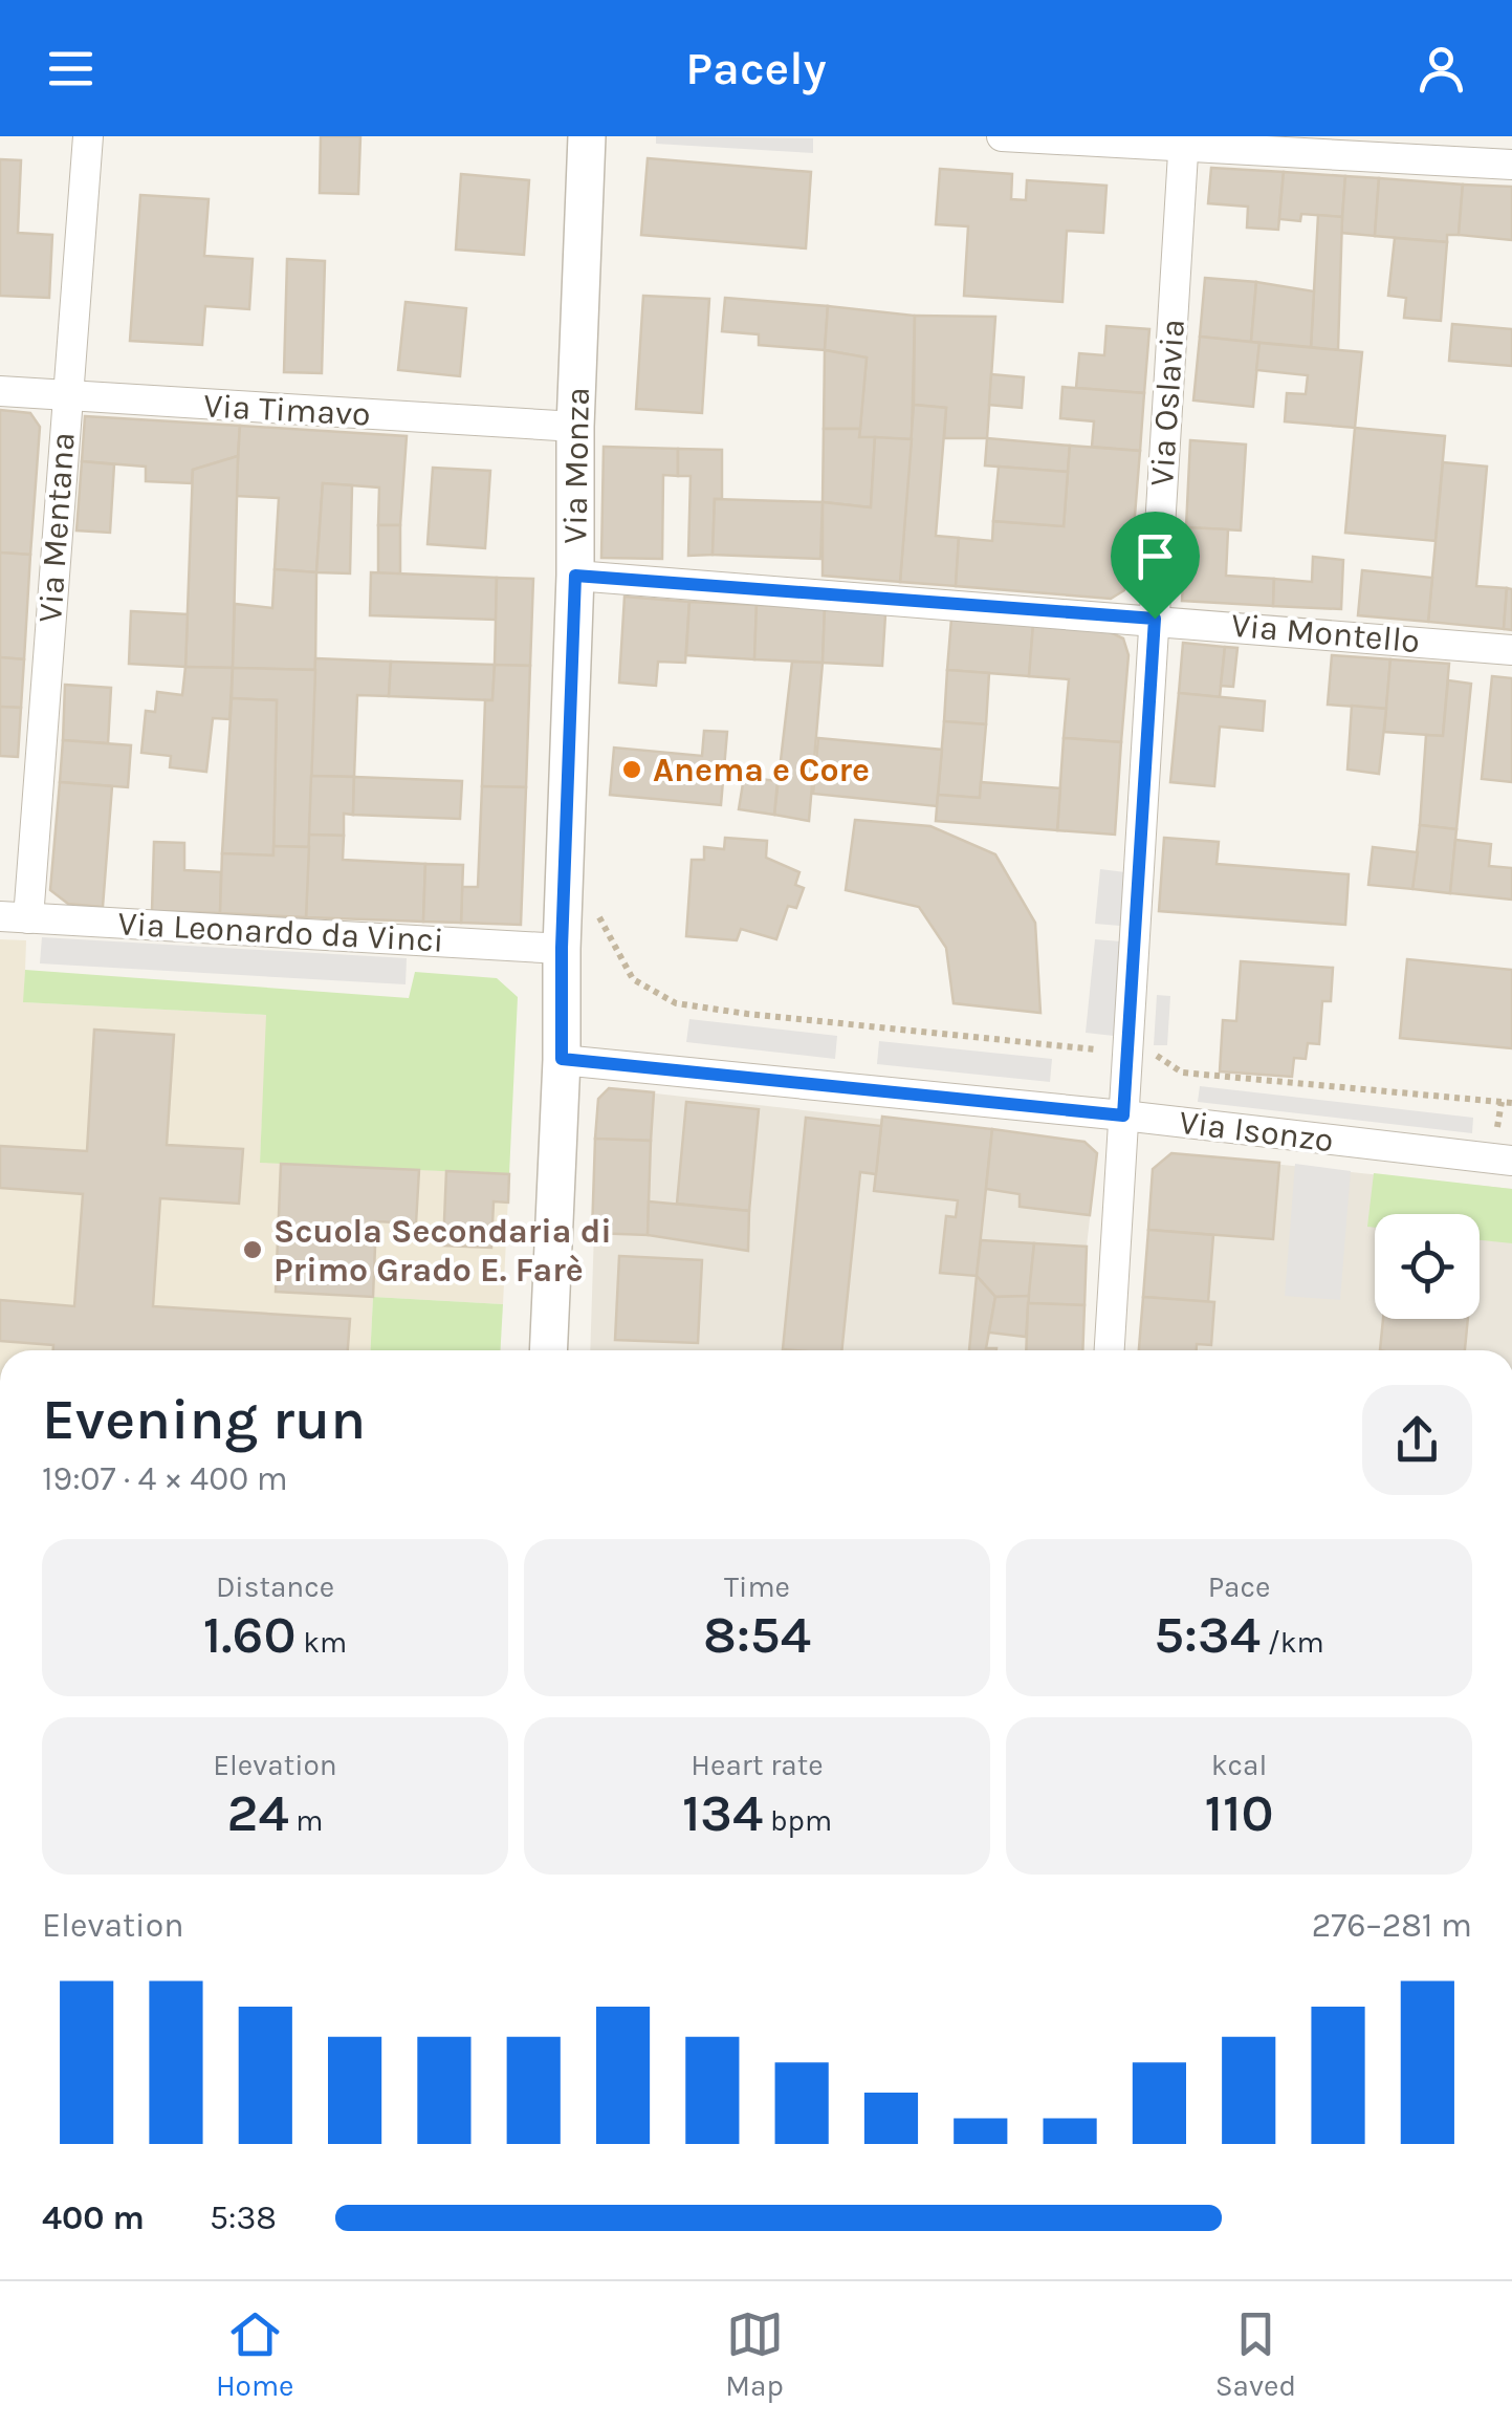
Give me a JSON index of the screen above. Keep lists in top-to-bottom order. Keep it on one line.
{"streets":{"street":["Via Oslavia","Via Timavo","Via Monza","Via Mentana","Via Montello","Via Leonardo da Vinci","Via Isonzo"]},"crossings":[["Via Oslavia","Via Montello"],["Via Oslavia","Via Isonzo"],["Via Timavo","Via Monza"],["Via Timavo","Via Mentana"],["Via Monza","Via Montello"],["Via Monza","Via Leonardo da Vinci"],["Via Monza","Via Isonzo"],["Via Mentana","Via Leonardo da Vinci"]],"places":["Anema e Core","Scuola Secondaria di Primo Grado E. Farè"],"page":{"header":"Pacely","heading":["Evening run","19:07 · 4 × 400 m"],"stats":[["Distance","1.60 km"],["Time","8:54"],["Pace","5:34 /km"],["Elevation","24 m"],["Heart rate","134 bpm"],["kcal","110"]],"chart":["Elevation","276–281 m"],"list":[{"name":"400 m","note":"5:38"}],"tabs":["Home","Map","Saved"]}}
